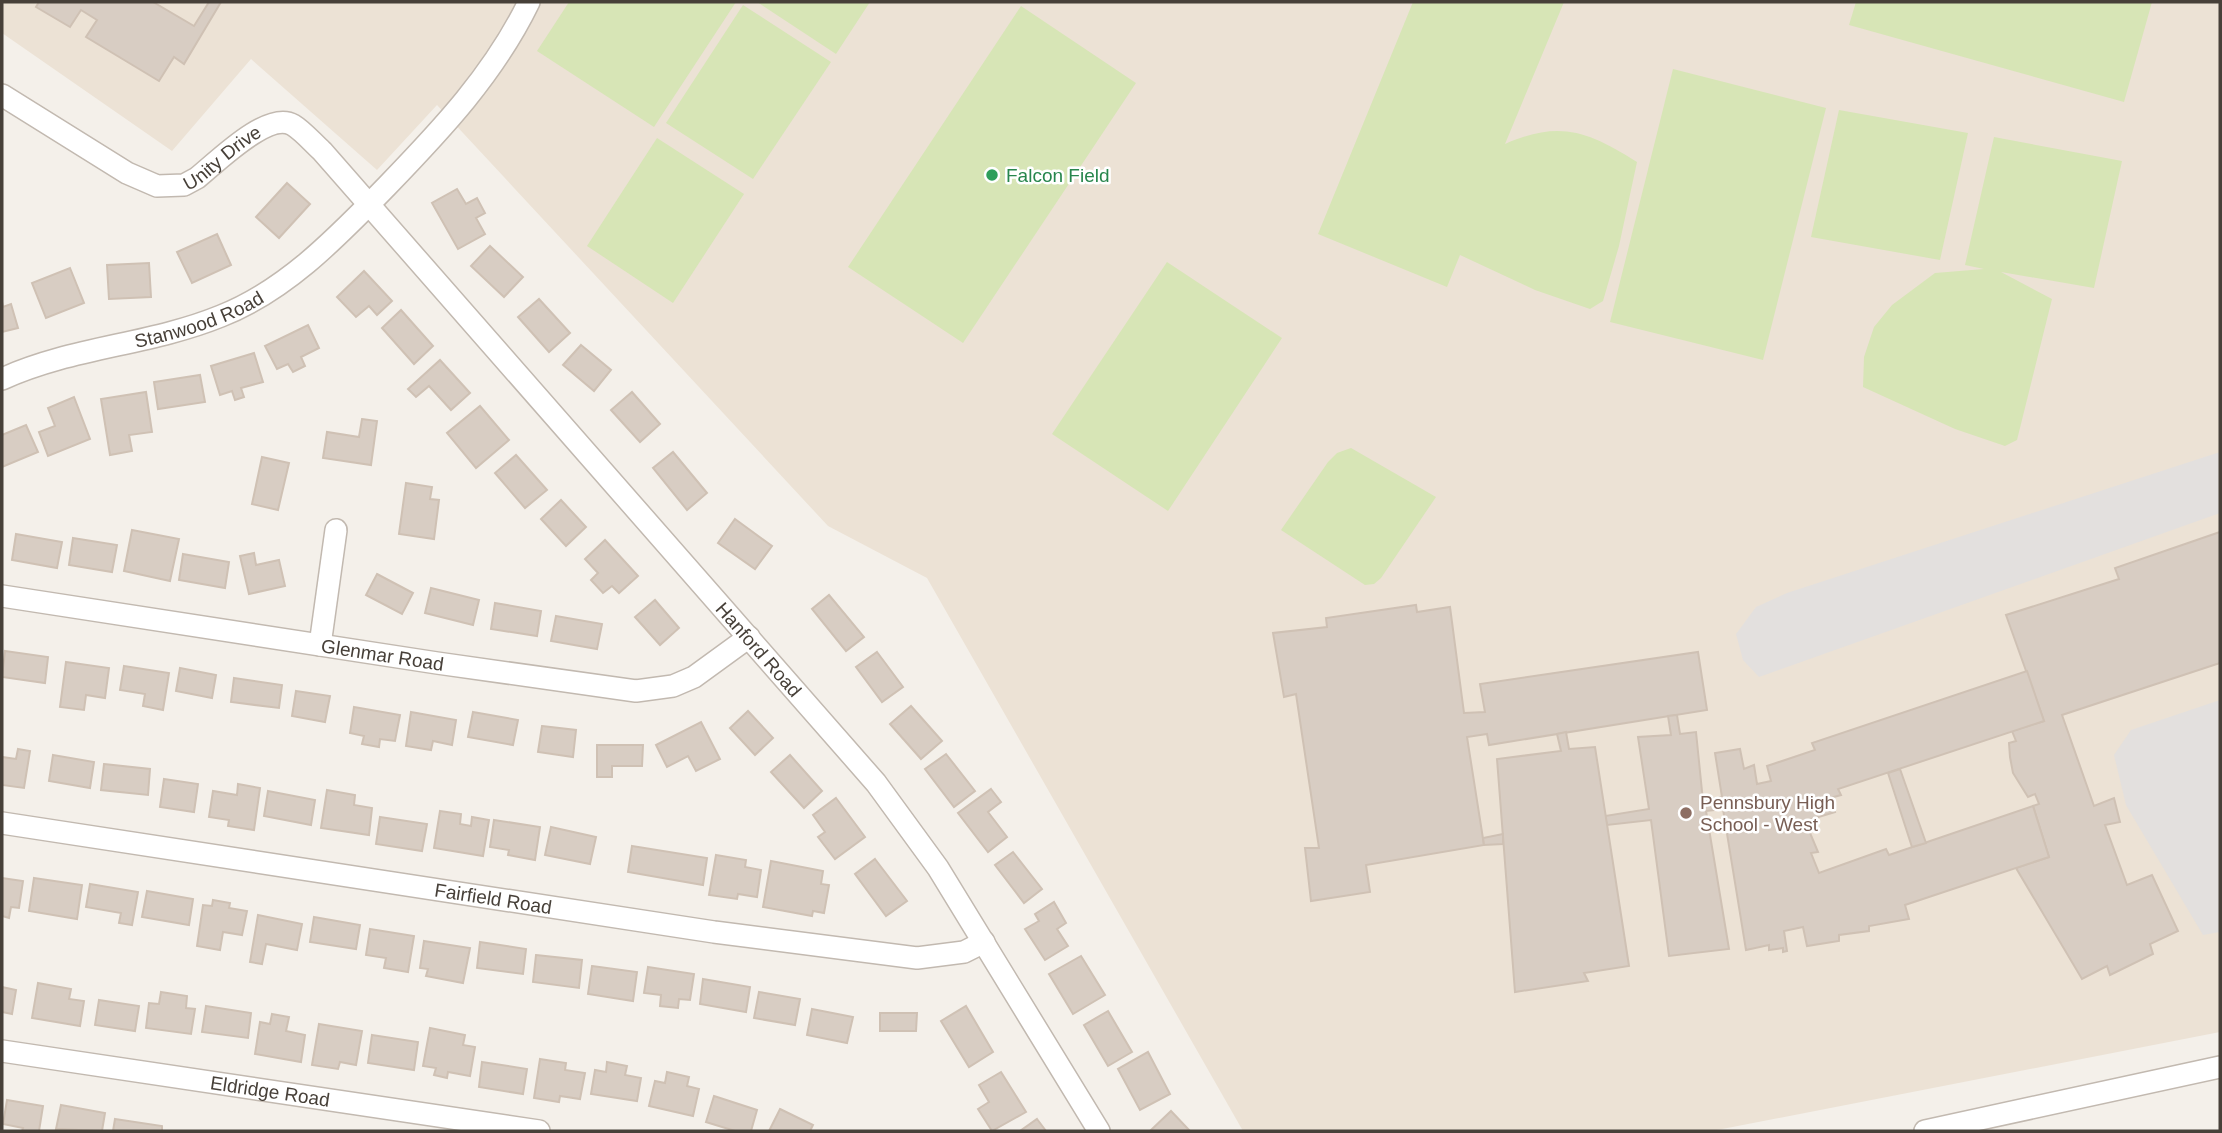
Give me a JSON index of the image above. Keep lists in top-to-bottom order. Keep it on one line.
{"streets":{"street":["Unity Drive","Stanwood Road","Hanford Road","Glenmar Road","Fairfield Road","Eldridge Road"]},"crossings":[["Unity Drive","Stanwood Road"],["Unity Drive","Hanford Road"],["Stanwood Road","Hanford Road"],["Hanford Road","Glenmar Road"],["Hanford Road","Fairfield Road"]],"places":["Falcon Field","Pennsbury High School - West"]}
